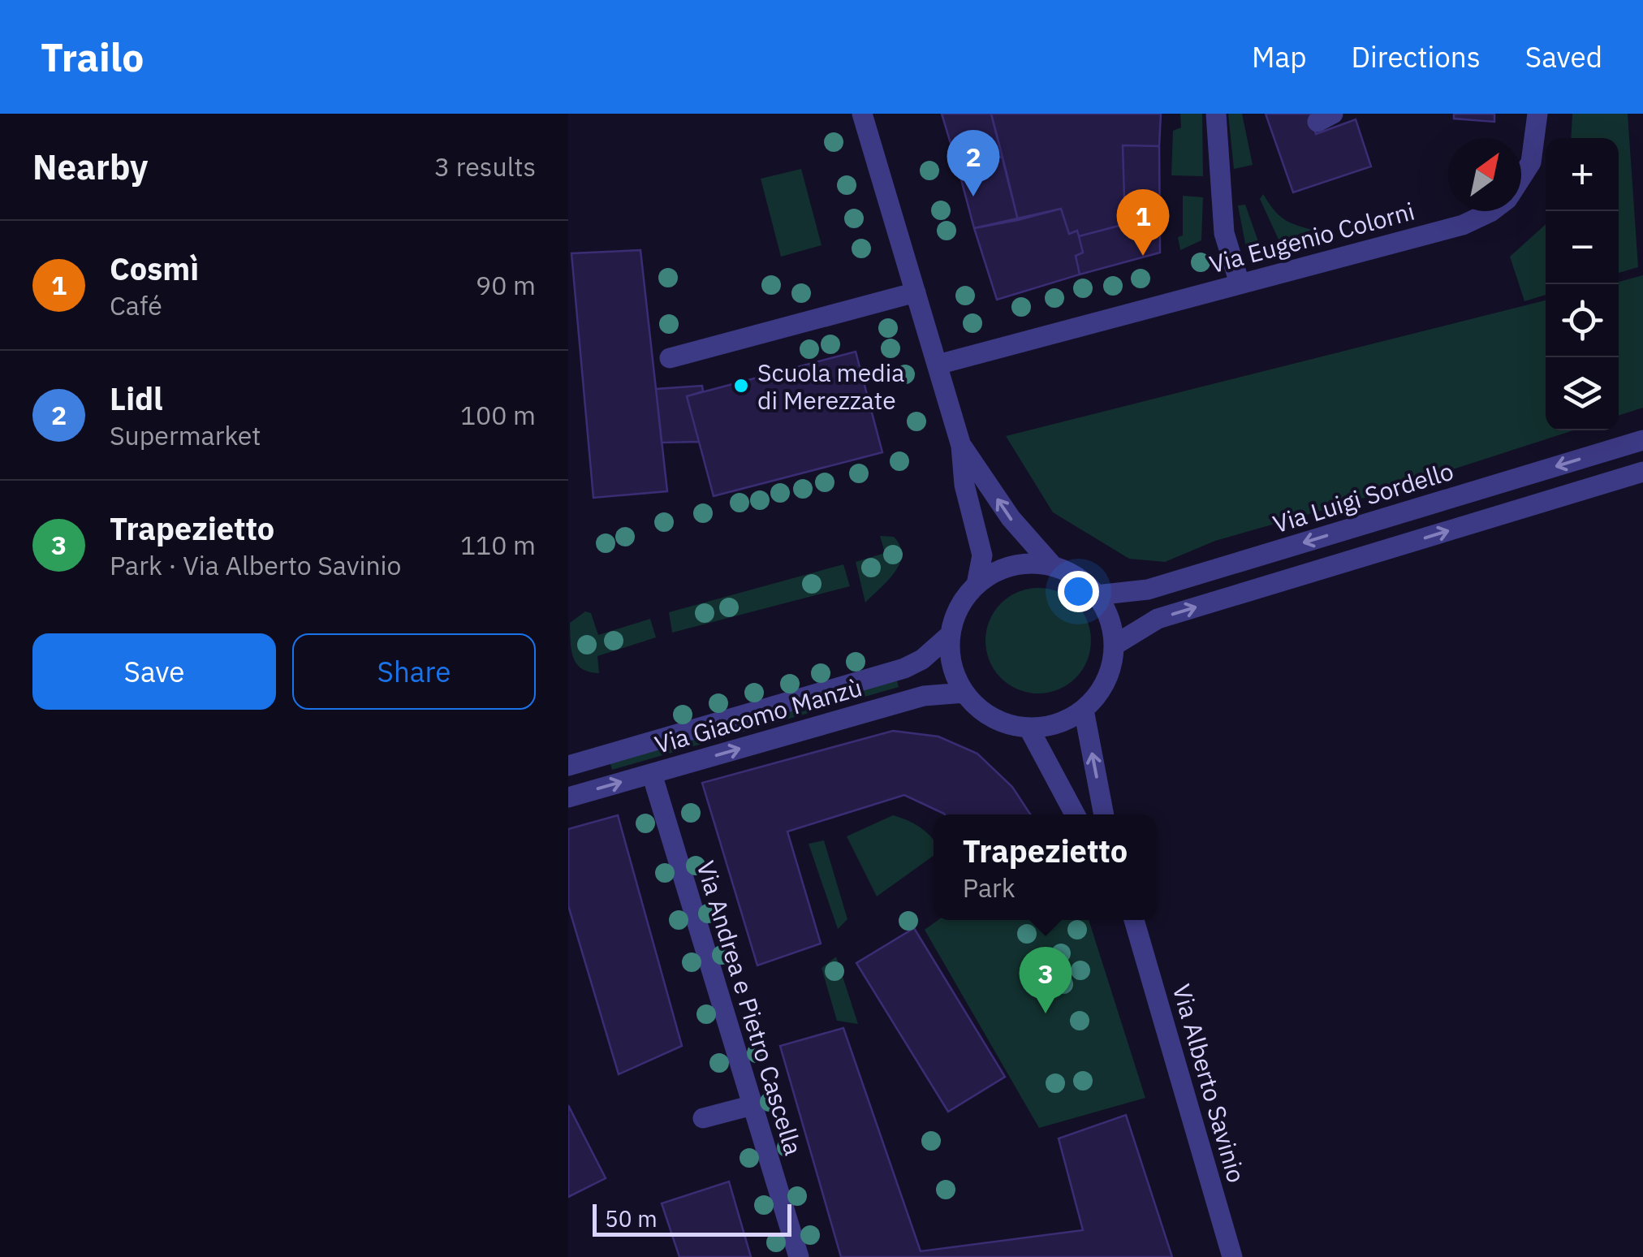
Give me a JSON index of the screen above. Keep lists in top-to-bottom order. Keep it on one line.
{"streets":{"street":["Via Eugenio Colorni","Via Luigi Sordello","Via Giacomo Manzù","Via Andrea e Pietro Cascella","Via Alberto Savinio"]},"crossings":[["Via Luigi Sordello","Via Giacomo Manzù"],["Via Giacomo Manzù","Via Andrea e Pietro Cascella"]],"places":["Scuola media di Merezzate"],"scale_bar":"50 m","north":"top right","page":{"header":"Trailo","nav":["Map","Directions","Saved"],"heading":["Nearby","3 results"],"pins":["2","1","3"],"map_buttons":["+","−"],"list":[{"mark":"1","name":"Cosmì","note":"Café","value":"90 m"},{"mark":"2","name":"Lidl","note":"Supermarket","value":"100 m"},{"mark":"3","name":"Trapezietto","note":"Park · Via Alberto Savinio","value":"110 m"}],"buttons":["Save","Share"],"popup":["Trapezietto","Park"],"scale":"50 m"}}
